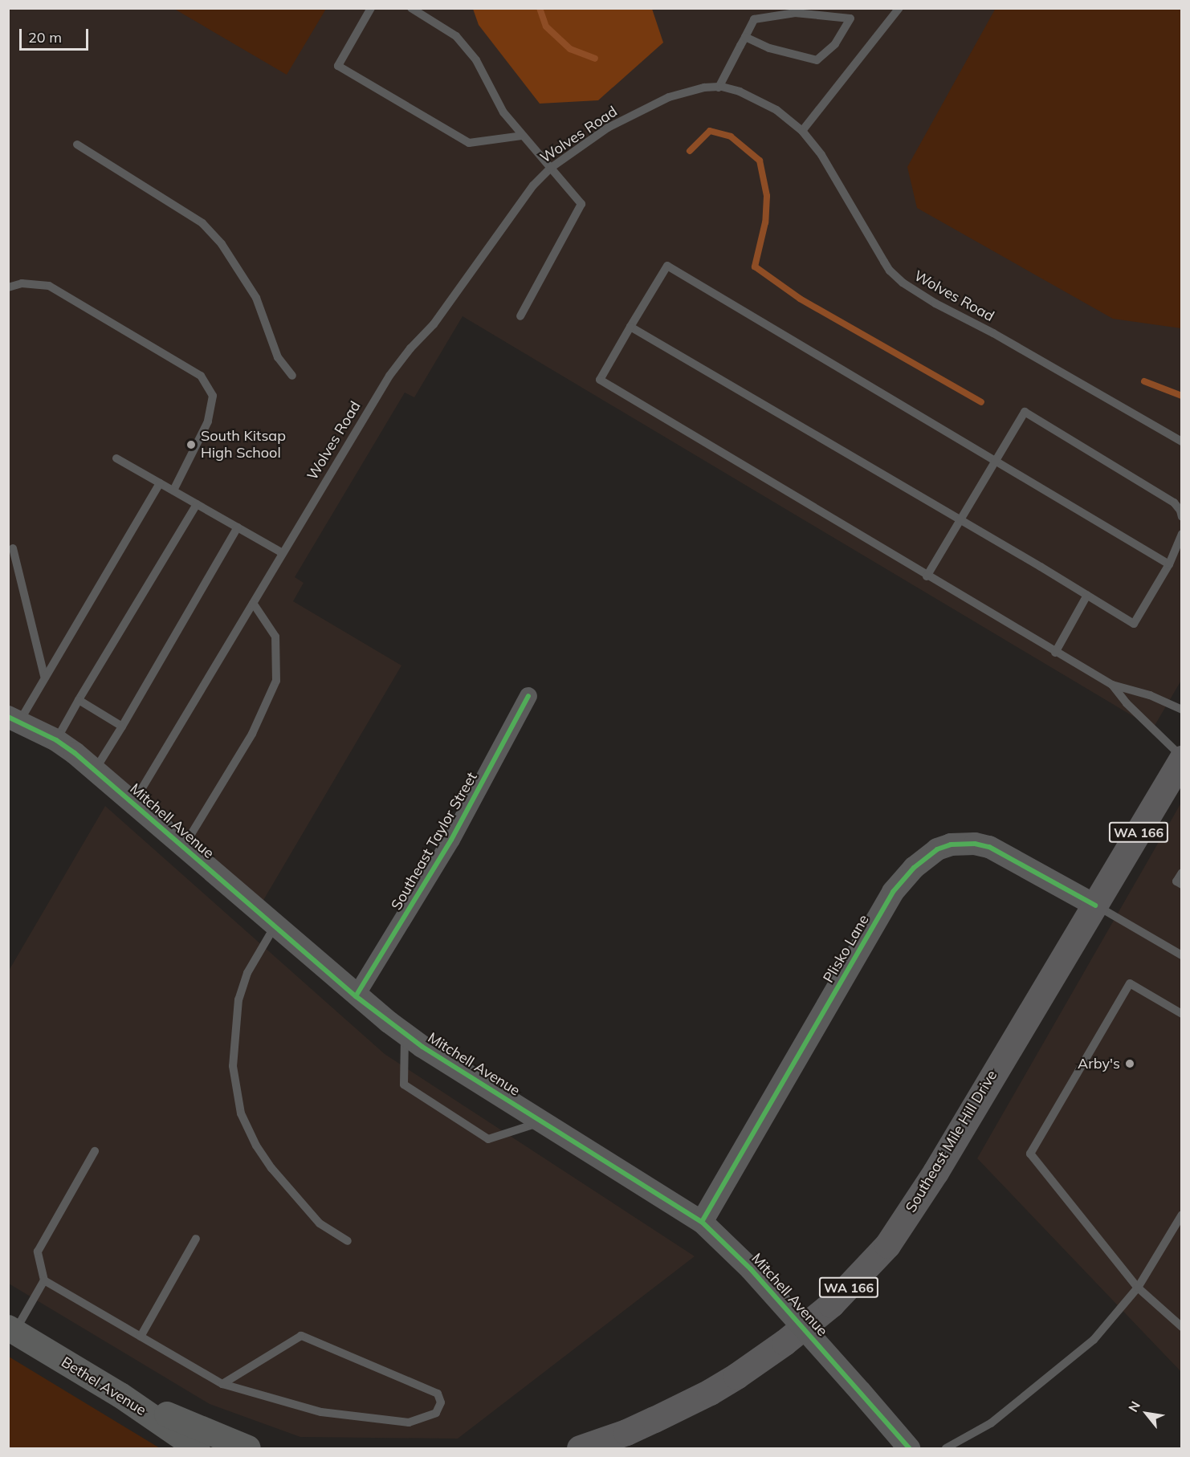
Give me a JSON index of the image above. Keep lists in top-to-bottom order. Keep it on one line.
{"streets":{"main road":["WA 166","Southeast Mile Hill Drive","Bethel Avenue"],"street":["Mitchell Avenue","Southeast Taylor Street","Plisko Lane"],"lane":["Wolves Road"]},"crossings":[["Wolves Road","Mitchell Avenue"],["Mitchell Avenue","Southeast Taylor Street"],["Mitchell Avenue","Plisko Lane"],["Plisko Lane","Southeast Mile Hill Drive"]],"places":["South Kitsap High School","Arby's"],"scale_bar":"20 m","north":"top left"}
